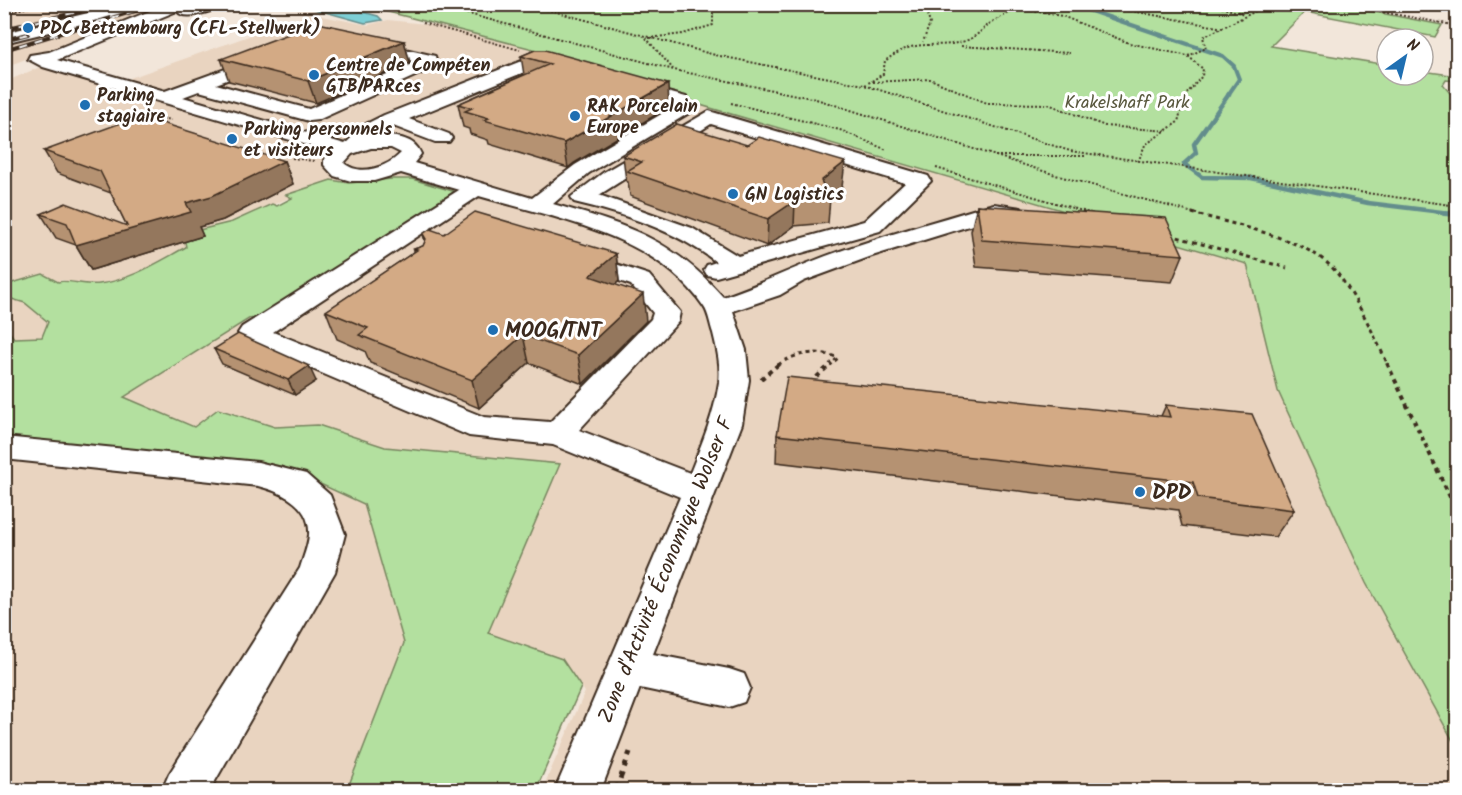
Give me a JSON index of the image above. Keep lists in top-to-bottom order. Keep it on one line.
{"streets":{"lane":["Zone d'Activité Économique Wolser F"]},"parks":["Krakelshaff Park"],"places":["PDC Bettembourg (CFL-Stellwerk)","Centre de Compéten GTB/PARces","Parking stagiaire","RAK Porcelain Europe","Parking personnels et visiteurs","GN Logistics","MOOG/TNT","DPD"],"north":"top right"}
